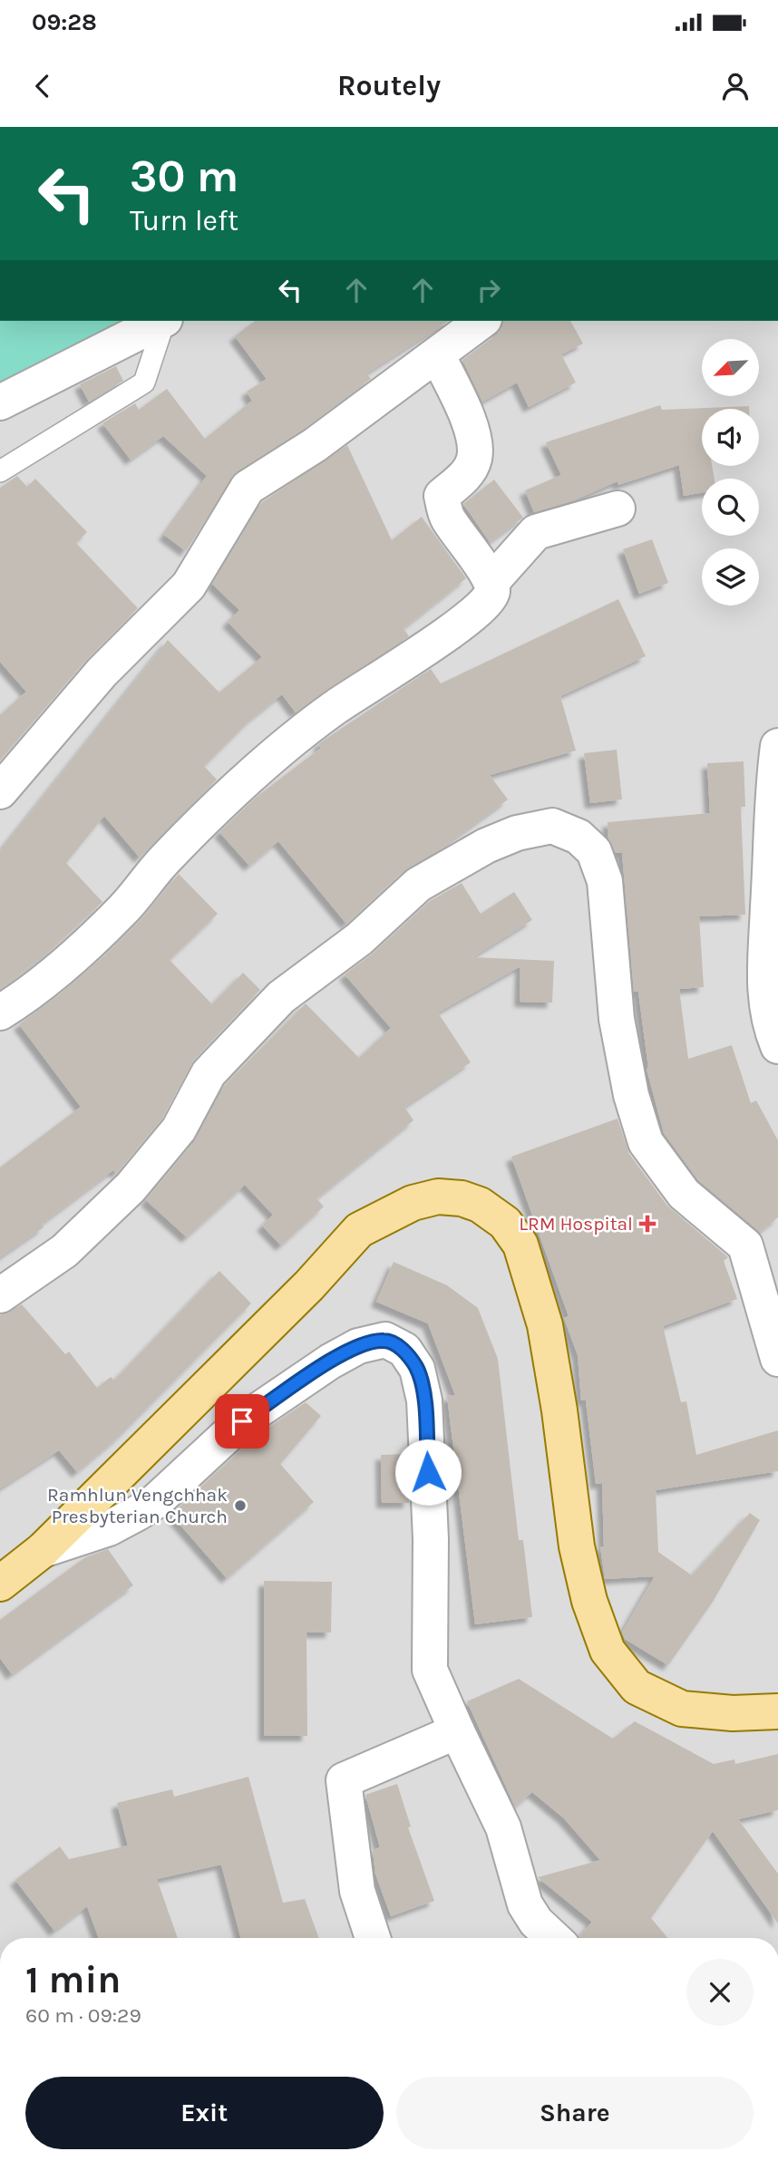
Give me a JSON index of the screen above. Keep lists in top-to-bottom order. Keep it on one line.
{"places":{"health":["LRM Hospital"],"other":["Ramhlun Vengchhak Presbyterian Church"]},"north":"bottom left","page":{"status":"09:28","header":"Routely","turn":["30 m","Turn left"],"heading":["1 min","60 m · 09:29"],"buttons":["Exit","Share"]}}
